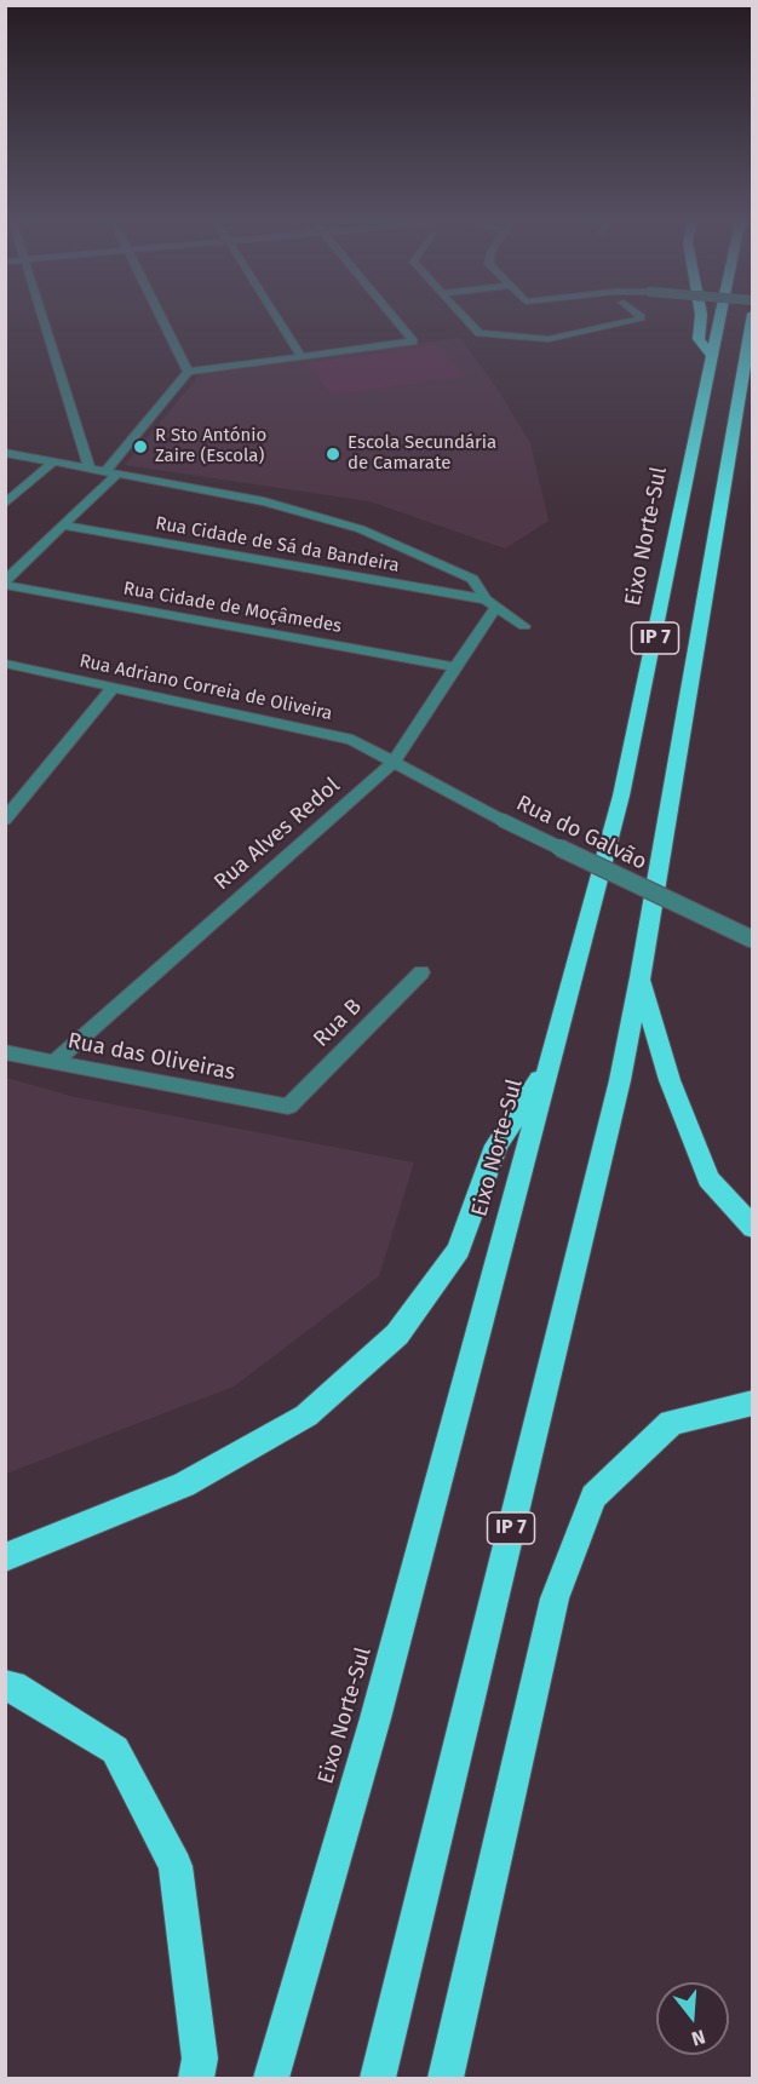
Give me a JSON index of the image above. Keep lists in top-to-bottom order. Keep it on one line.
{"streets":{"highway":["Eixo Norte-Sul","IP 7"],"street":["Rua Cidade de Sá da Bandeira","Rua Cidade de Moçâmedes","Rua Adriano Correia de Oliveira","Rua do Galvão","Rua Alves Redol","Rua B","Rua das Oliveiras"]},"crossings":[["Rua Cidade de Sá da Bandeira","Rua Alves Redol"],["Rua Cidade de Moçâmedes","Rua Alves Redol"],["Rua Adriano Correia de Oliveira","Rua do Galvão"],["Rua Adriano Correia de Oliveira","Rua Alves Redol"],["Rua do Galvão","Rua Alves Redol"],["Rua Alves Redol","Rua das Oliveiras"],["Rua B","Rua das Oliveiras"]],"places":["R Sto António Zaire (Escola)","Escola Secundária de Camarate"],"north":"bottom"}
